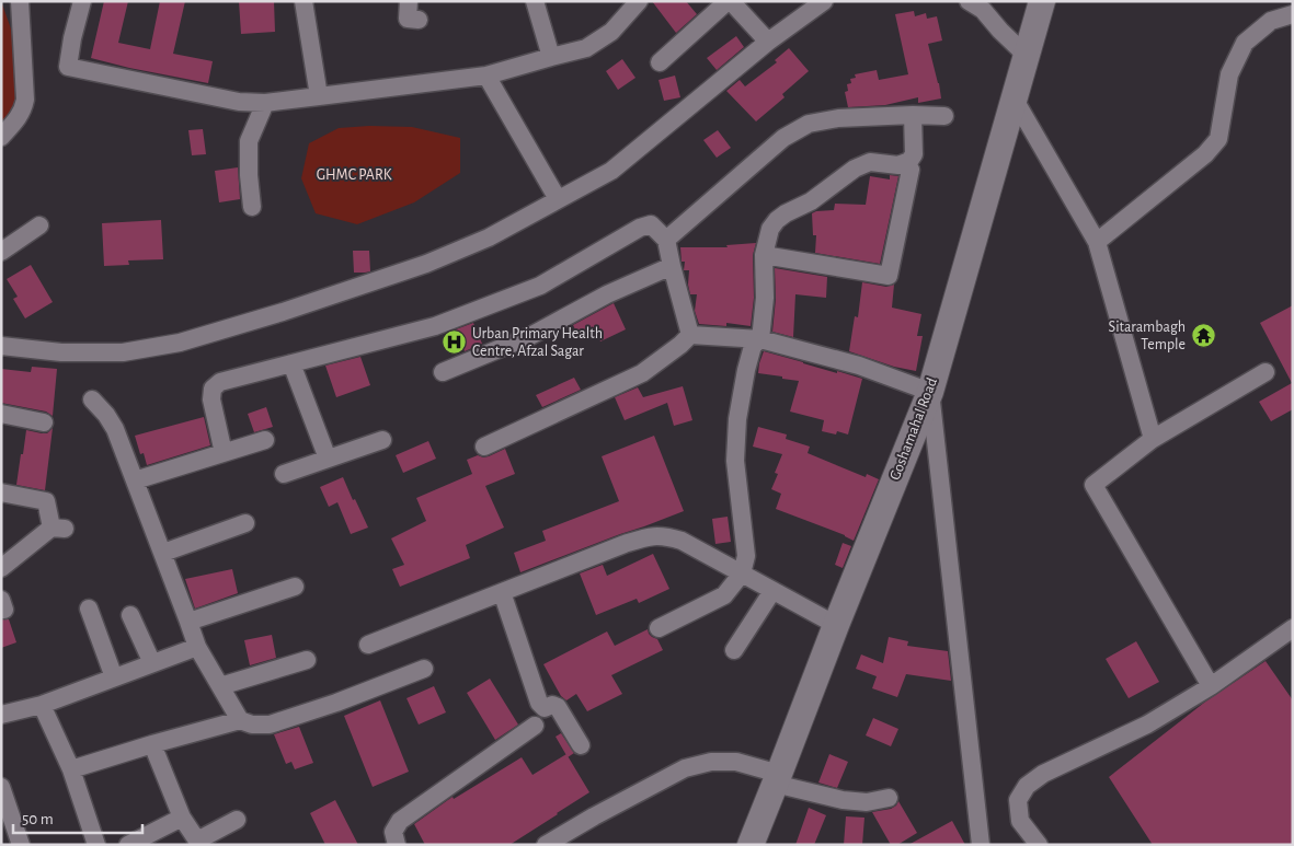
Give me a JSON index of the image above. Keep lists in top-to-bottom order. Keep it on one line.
{"streets":{"main road":["Goshamahal Road"]},"parks":["GHMC PARK"],"places":{"temple":["Sitarambagh Temple"],"hospital":["Urban Primary Health Centre, Afzal Sagar"]},"scale_bar":"50 m"}
